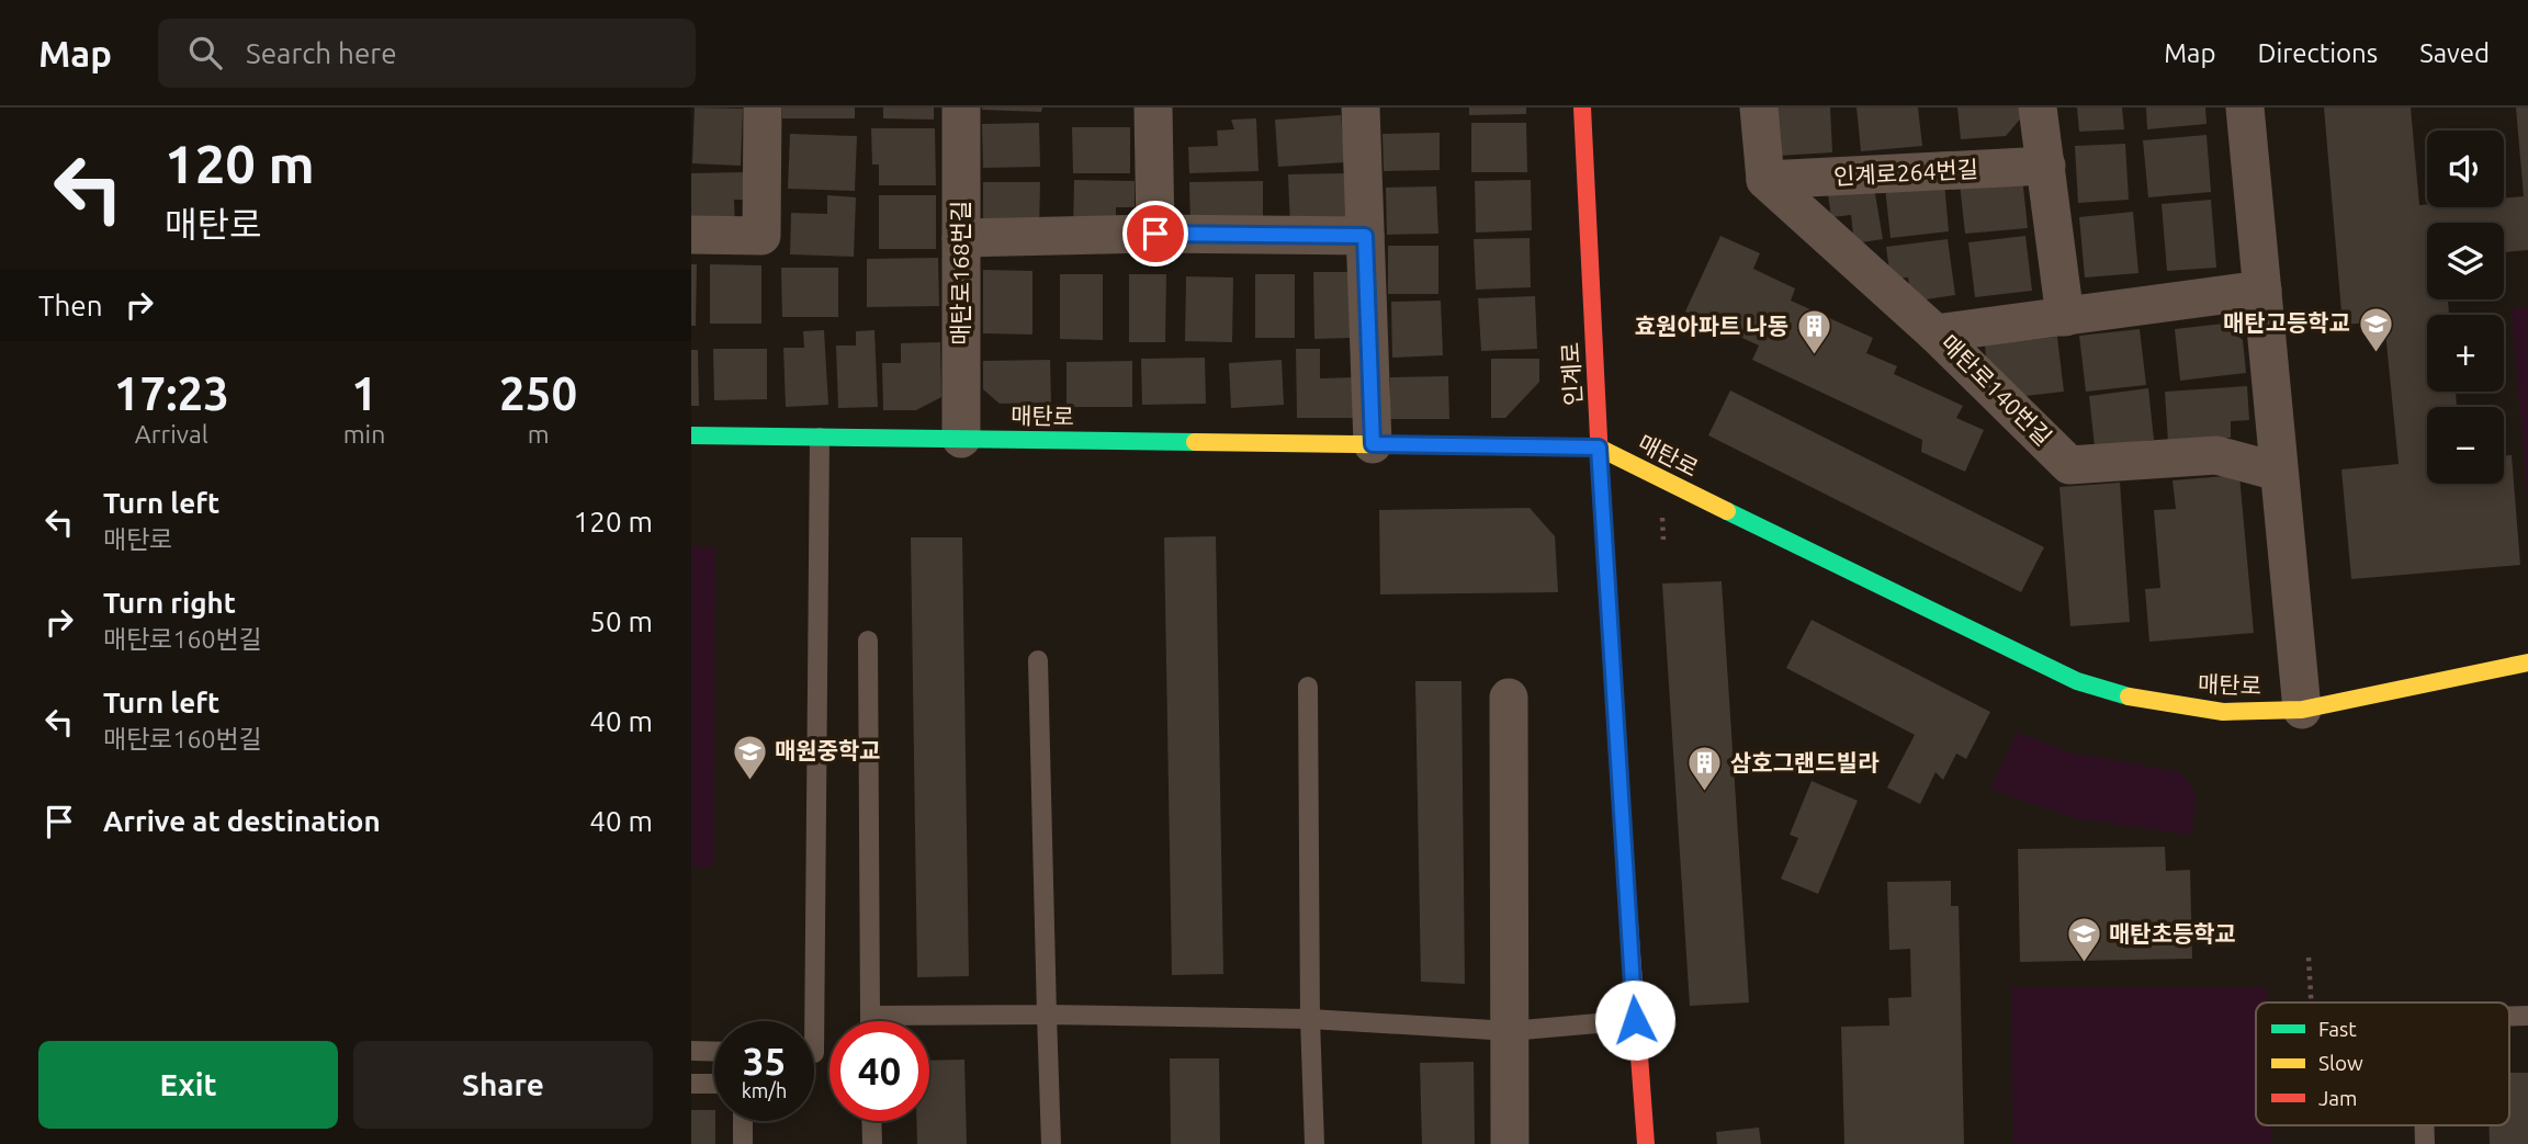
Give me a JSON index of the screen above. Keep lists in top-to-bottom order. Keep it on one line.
{"streets":{"street":["인계로264번길","매탄로168번길","인계로","매탄로140번길","매탄로"]},"crossings":[["매탄로168번길","매탄로"],["인계로","매탄로"]],"places":{"school or university":["매탄고등학교","매원중학교","매탄초등학교"],"building":["효원아파트 나동","삼호그랜드빌라"]},"legend":["Fast","Slow","Jam"],"page":{"header":"Map","search":"Search here","nav":["Map","Directions","Saved"],"turn":["120 m","매탄로"],"map_buttons":["+","−"],"then":"Then","eta":["17:23","Arrival","1","min","250","m"],"list":[{"name":"Turn left","note":"매탄로","value":"120 m"},{"name":"Turn right","note":"매탄로160번길","value":"50 m"},{"name":"Turn left","note":"매탄로160번길","value":"40 m"},{"name":"Arrive at destination","value":"40 m"}],"speed":"35 km/h","limit":"40","buttons":["Exit","Share"]}}
